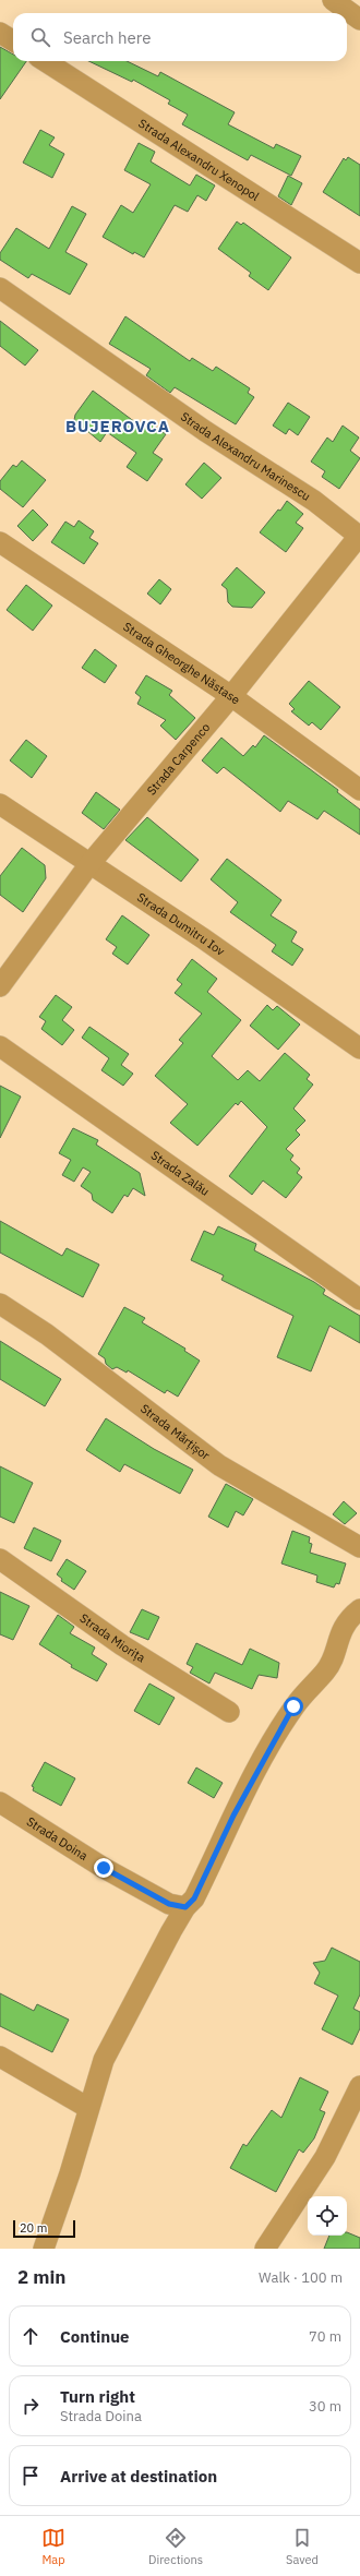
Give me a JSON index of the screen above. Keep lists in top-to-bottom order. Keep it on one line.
{"streets":{"street":["Strada Alexandru Xenopol","Strada Alexandru Marinescu","Strada Gheorghe Năstase","Strada Carpenco","Strada Dumitru Iov","Strada Zalău","Strada Mărțișor","Strada Miorița","Strada Doina"]},"crossings":[["Strada Alexandru Marinescu","Strada Carpenco"],["Strada Gheorghe Năstase","Strada Carpenco"],["Strada Carpenco","Strada Dumitru Iov"]],"districts":["BUJEROVCA"],"scale_bar":"20 m","page":{"search":"Search here","scale":"20 m","heading":["2 min","Walk · 100 m"],"list":[["Continue","70 m"],["Turn right","Strada Doina","30 m"],"Arrive at destination"],"nav":["Map","Directions","Saved"]}}
